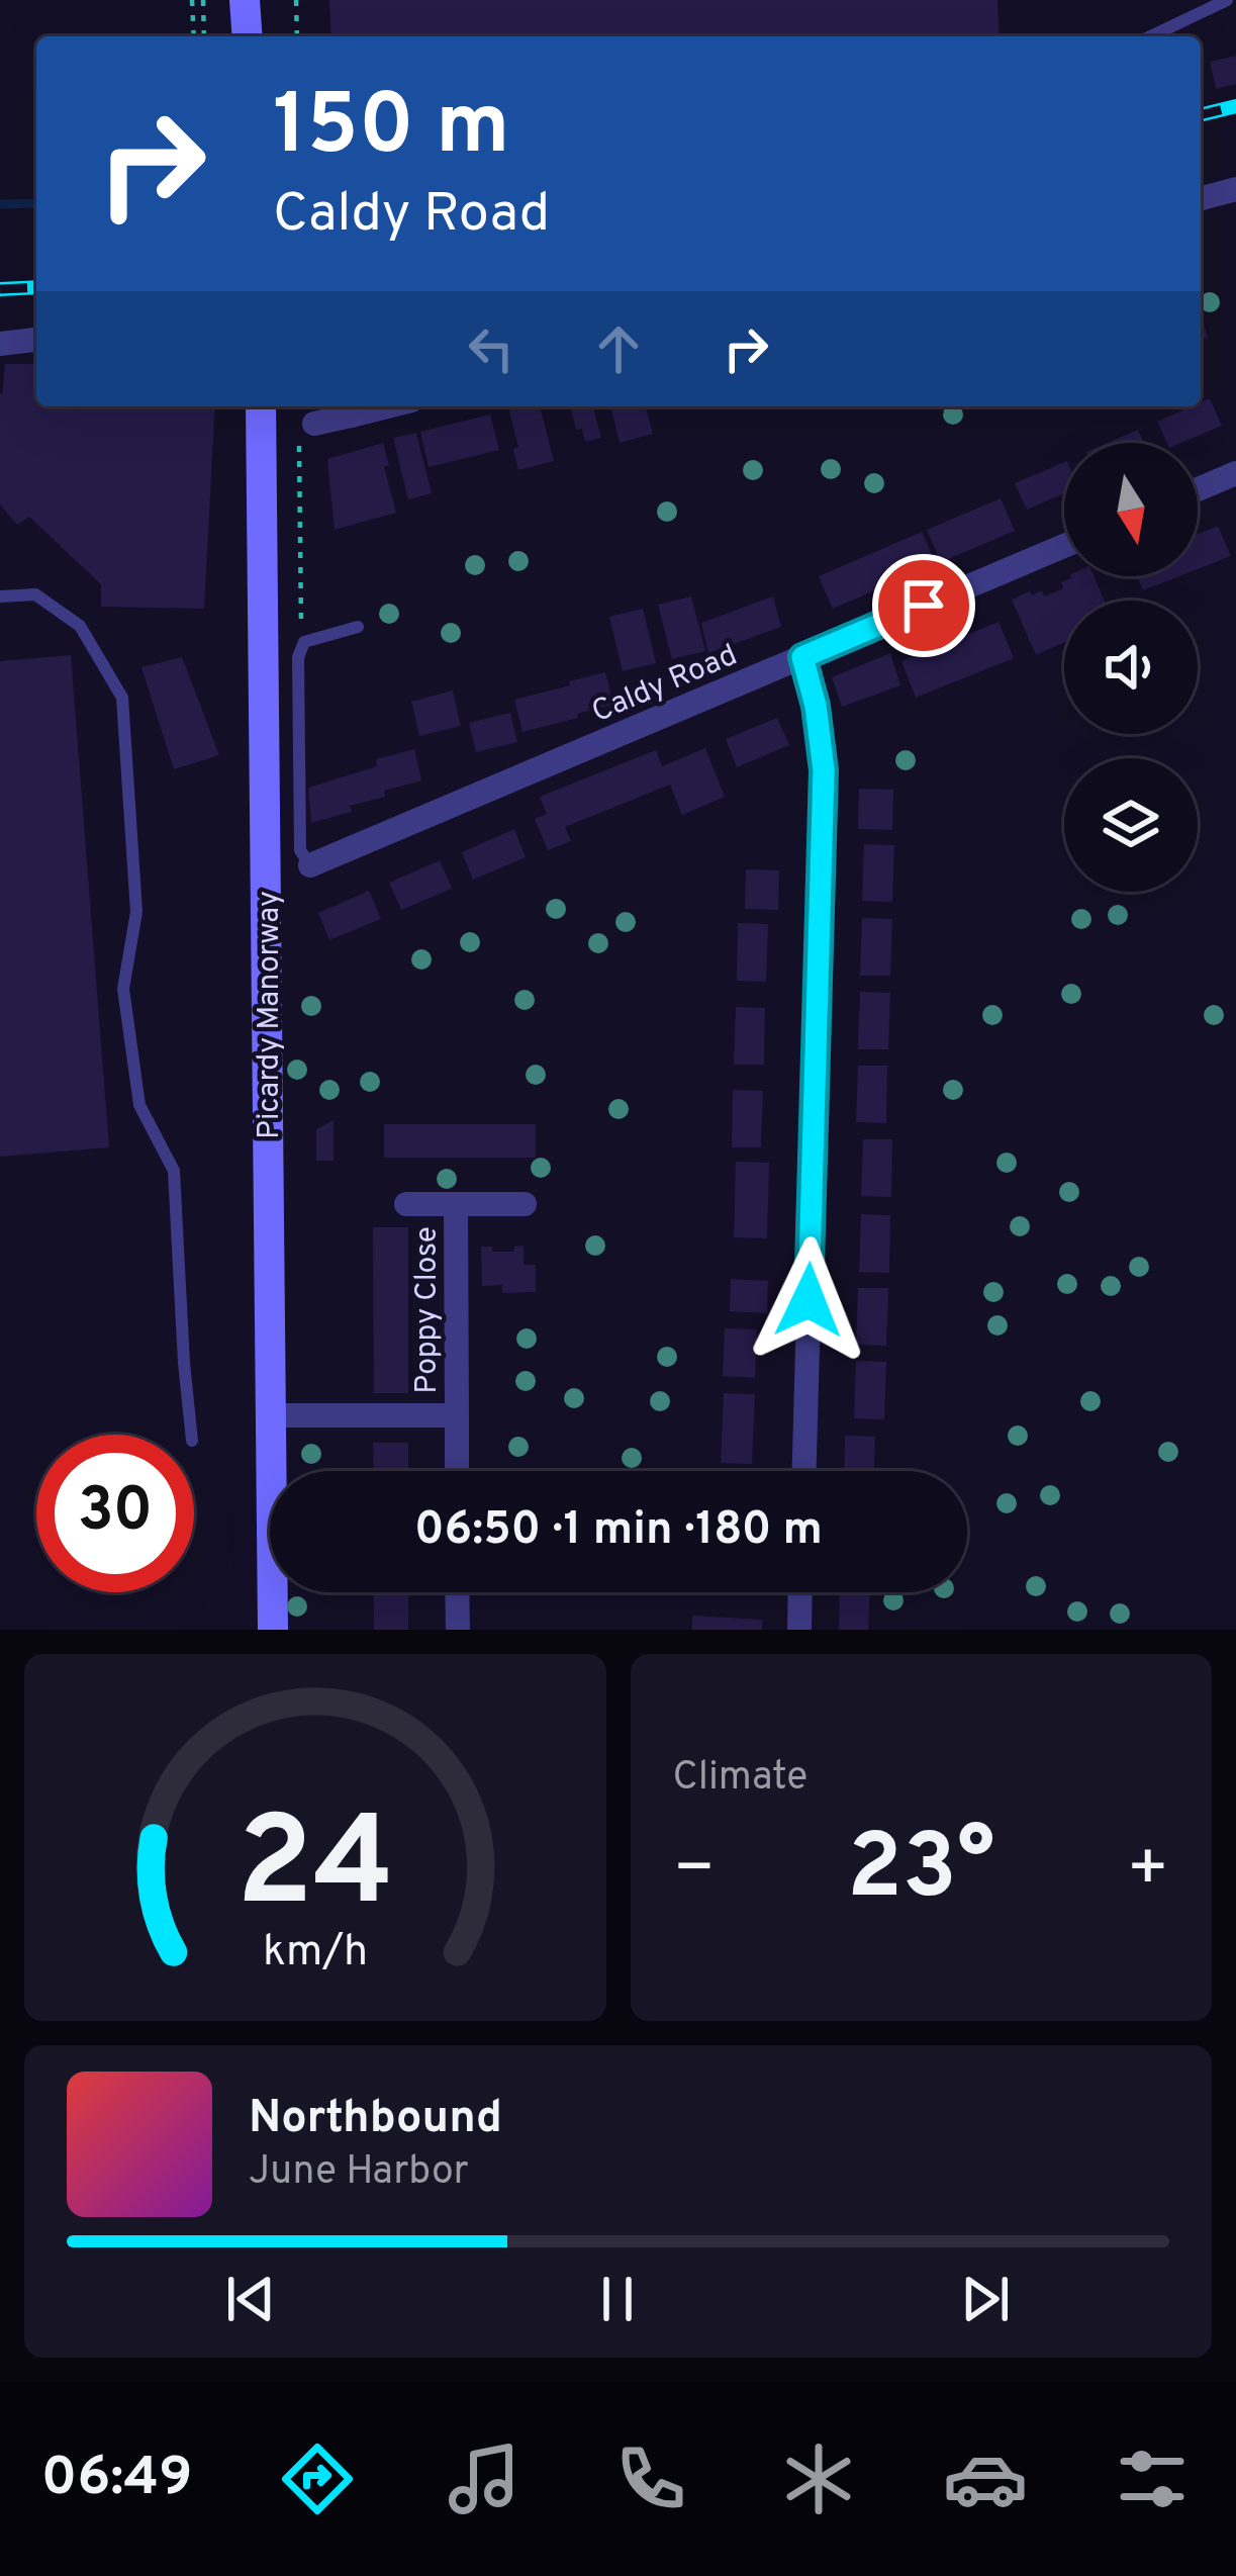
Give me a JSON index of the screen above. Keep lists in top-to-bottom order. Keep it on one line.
{"streets":{"main road":["Picardy Manorway"],"street":["Caldy Road","Poppy Close"]},"crossings":[["Picardy Manorway","Poppy Close"]],"north":"bottom","page":{"turn":["150 m","Caldy Road"],"limit":"30","trip":"06:50 · 1 min · 180 m","tile":"Climate","heat":["−","23°","+"],"song":["Northbound","June Harbor"],"tabs":"06:49","gauge":["24","km/h"]}}
